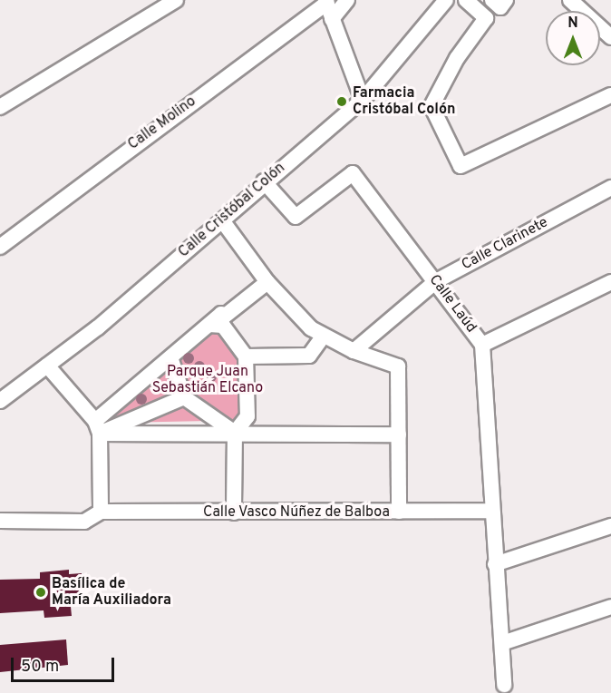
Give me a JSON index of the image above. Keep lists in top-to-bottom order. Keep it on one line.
{"streets":{"street":["Calle Molino","Calle Cristóbal Colón","Calle Clarinete","Calle Laúd","Calle Vasco Núñez de Balboa"]},"crossings":[["Calle Cristóbal Colón","Calle Laúd"],["Calle Clarinete","Calle Laúd"],["Calle Laúd","Calle Vasco Núñez de Balboa"]],"parks":["Parque Juan Sebastián Elcano"],"places":["Farmacia Cristóbal Colón","Basílica de María Auxiliadora"],"scale_bar":"50 m","north":"top"}
